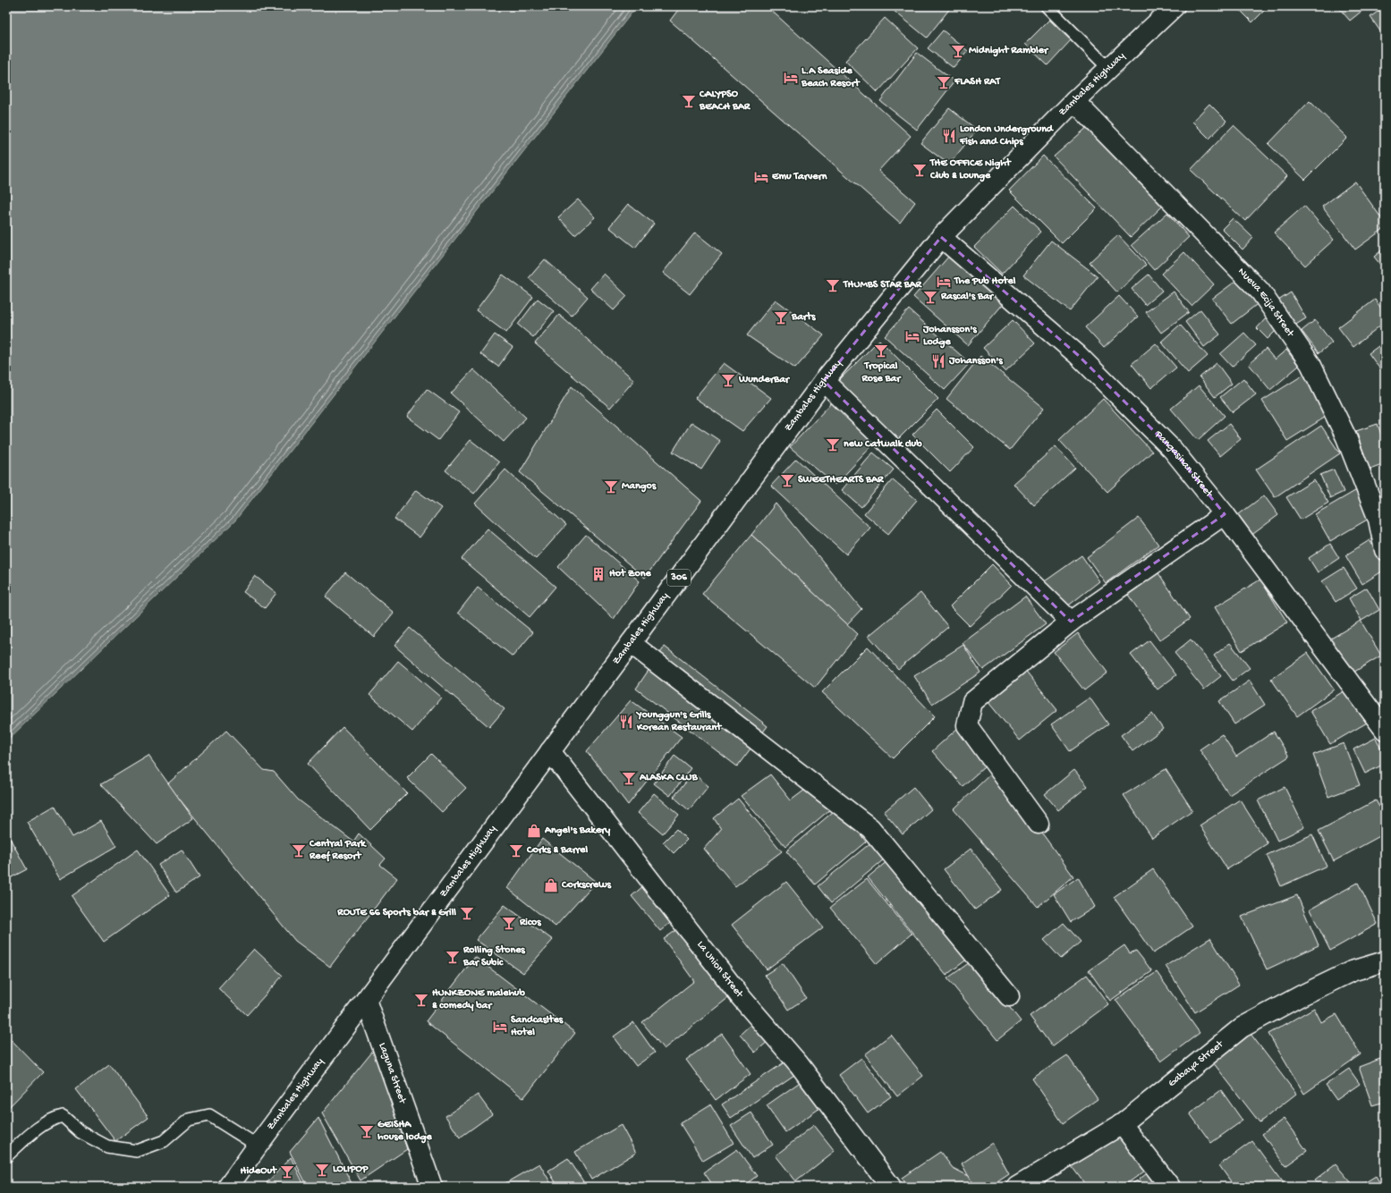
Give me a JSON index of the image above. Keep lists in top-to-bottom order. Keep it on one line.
{"streets":{"street":["Zambales Highway","Nueva Ecija Street","Pangasinan Street","306","La Union Street","Gabaya Street","Laguna Street"]},"crossings":[["Zambales Highway","Nueva Ecija Street"],["Zambales Highway","Pangasinan Street"],["Zambales Highway","La Union Street"],["Zambales Highway","Laguna Street"]],"places":{"bar":["Midnight Rambler","FLASH RAT","CALYPSO BEACH BAR","THE OFFICE Night Club & Lounge","THUMBS STAR BAR","Rascal's Bar","Barts","Tropical Rose Bar","WunderBar","new Catwalk club","SWEETHEARTS BAR","Mangos","ALASKA CLUB","Central Park Reef Resort","Corks & Barrel","ROUTE 66 Sports bar & Grill","Ricos","Rolling Stones Bar Subic","HUNKZONE malehub & comedy bar","GEISHA house lodge","LOLIPOP","HideOut"],"hotel":["L.A Seaside Beach Resort","Emu Tarvern","The Pub Hotel","Johansson's Lodge","Sandcasltes Hotel"],"restaurant":["London Underground Fish and Chips","Johansson's","Younggun's Grills Korean Restaurant"],"building":["Hot Zone"],"shop":["Angel's Bakery","Corkscrews"]}}
